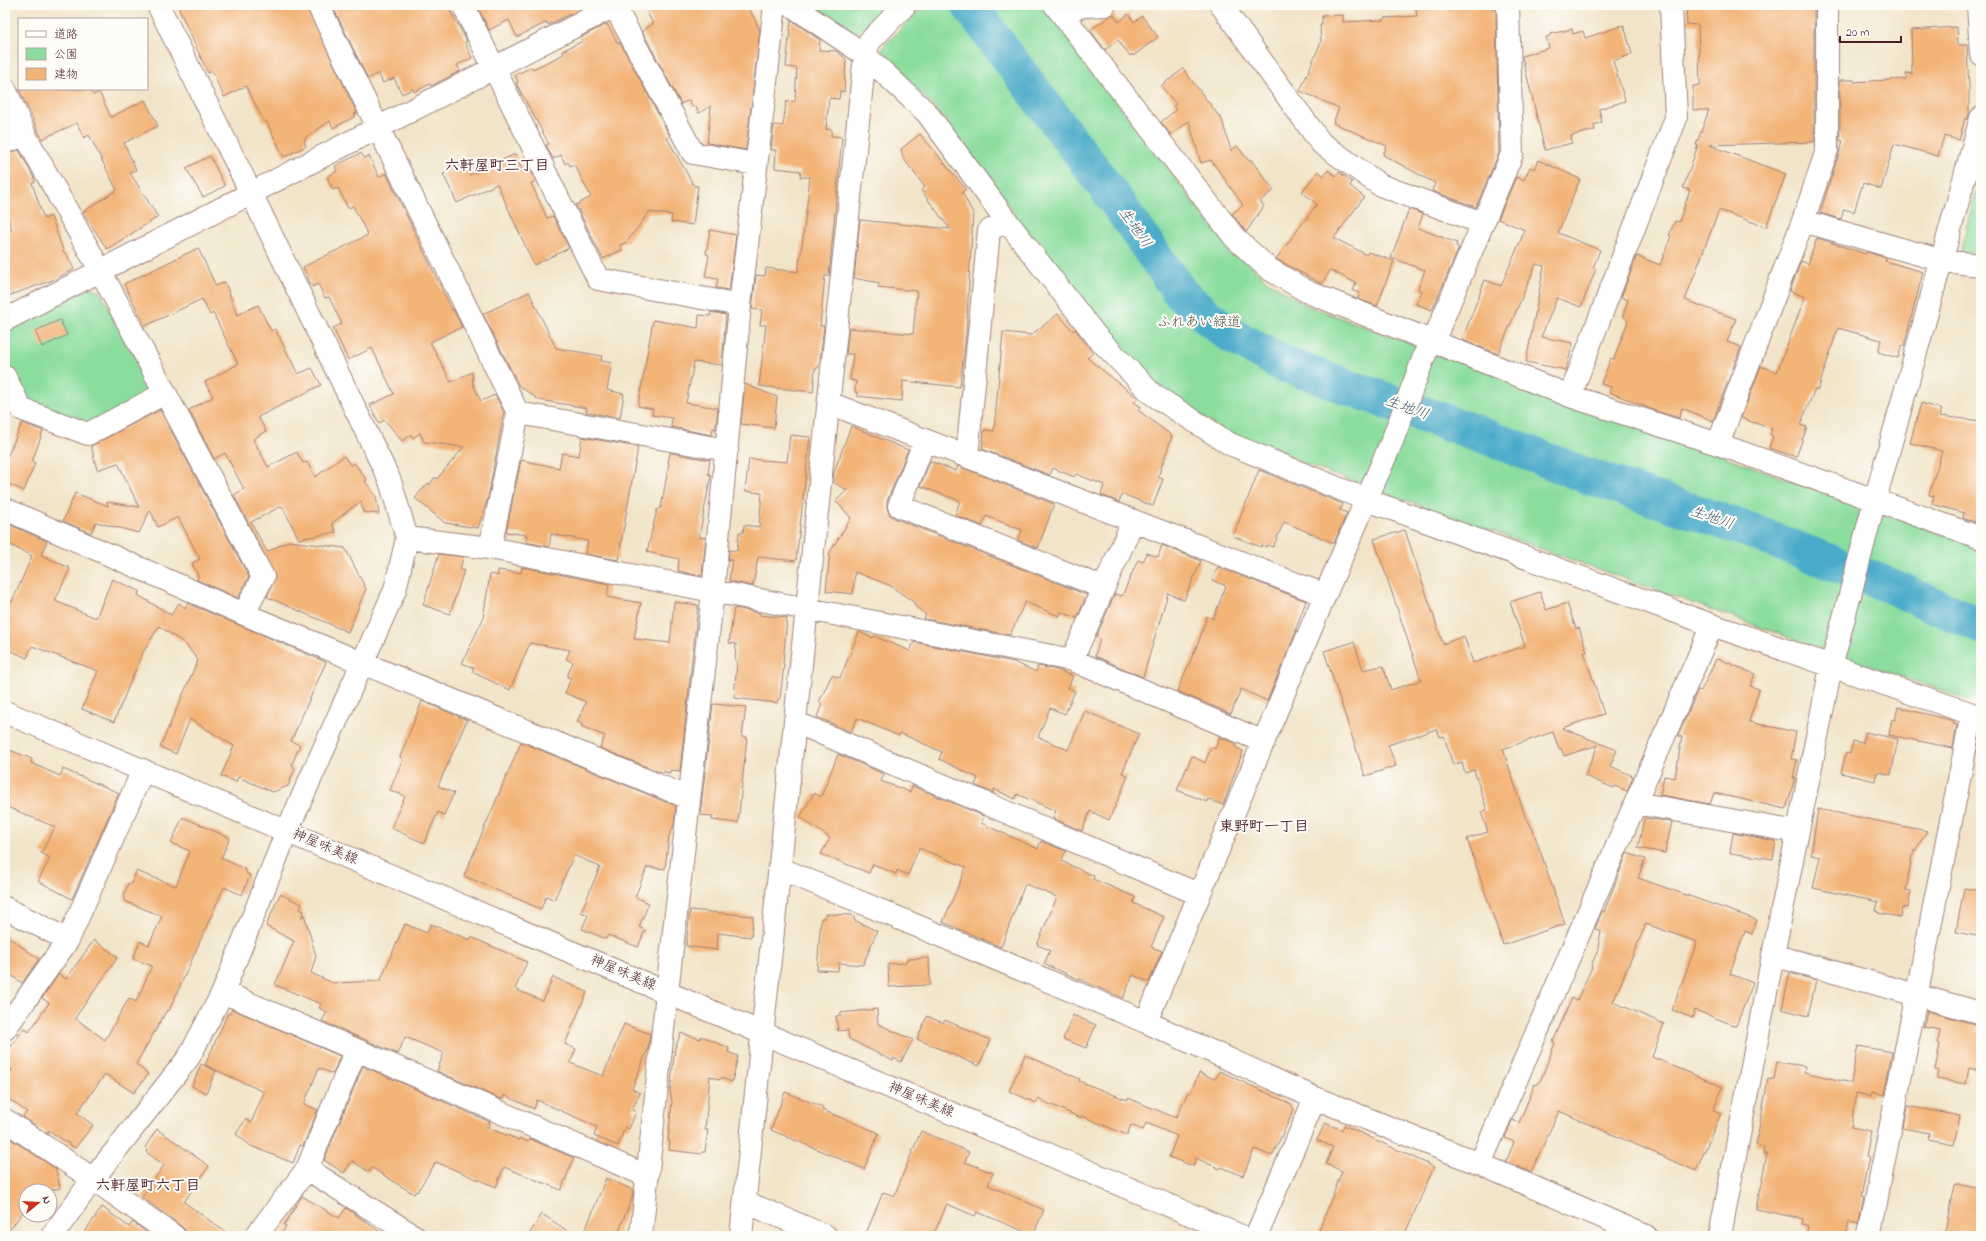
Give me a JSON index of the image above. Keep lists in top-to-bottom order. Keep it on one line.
{"streets":{"street":["神屋味美線"]},"districts":["六軒屋町三丁目","東野町一丁目","六軒屋町六丁目"],"water":["生地川"],"parks":["ふれあい緑道"],"legend":["道路","公園","建物"],"scale_bar":"20 m","north":"right"}
